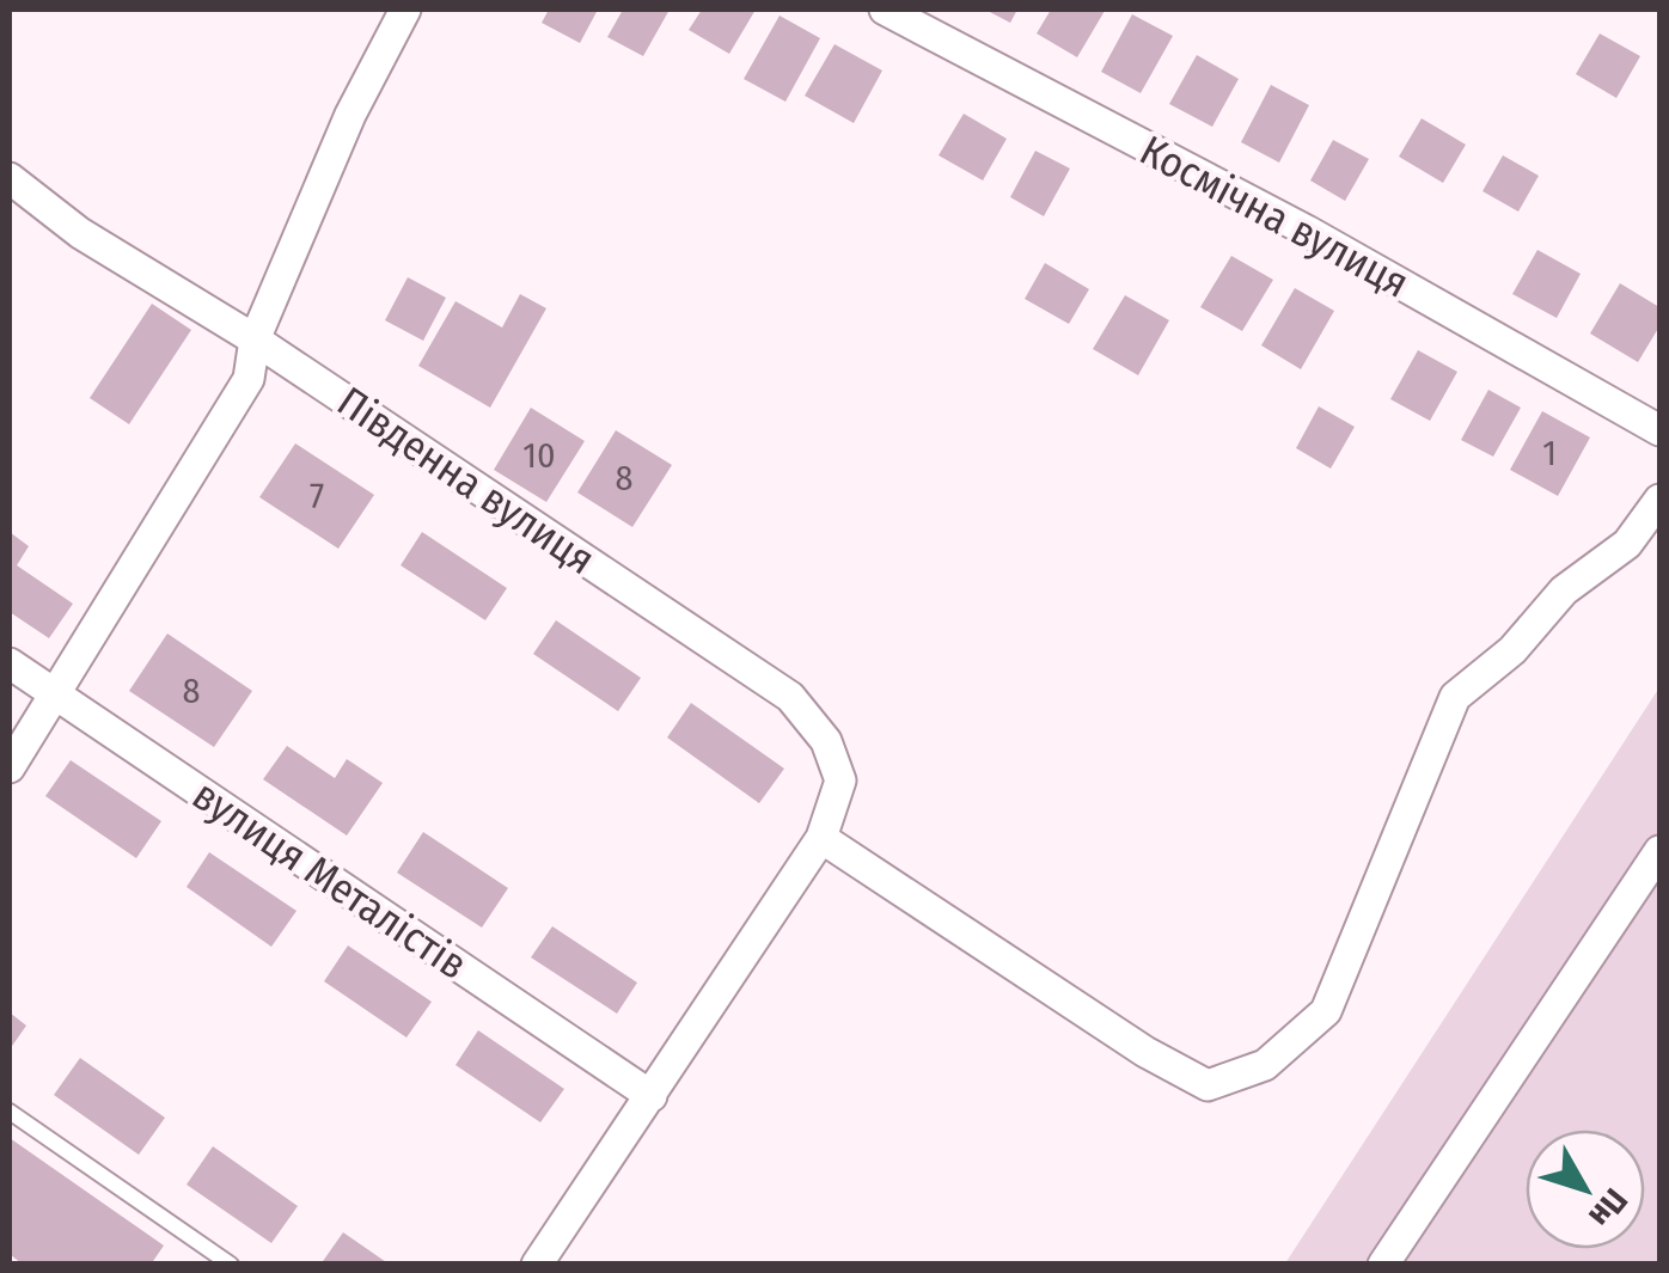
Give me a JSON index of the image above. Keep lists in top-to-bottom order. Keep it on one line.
{"streets":{"street":["Космічна вулиця","Південна вулиця","вулиця Металістів"]},"crossings":[["Південна вулиця","вулиця Металістів"]],"house_numbers":["1","10","8","7","8"],"north":"bottom right"}
